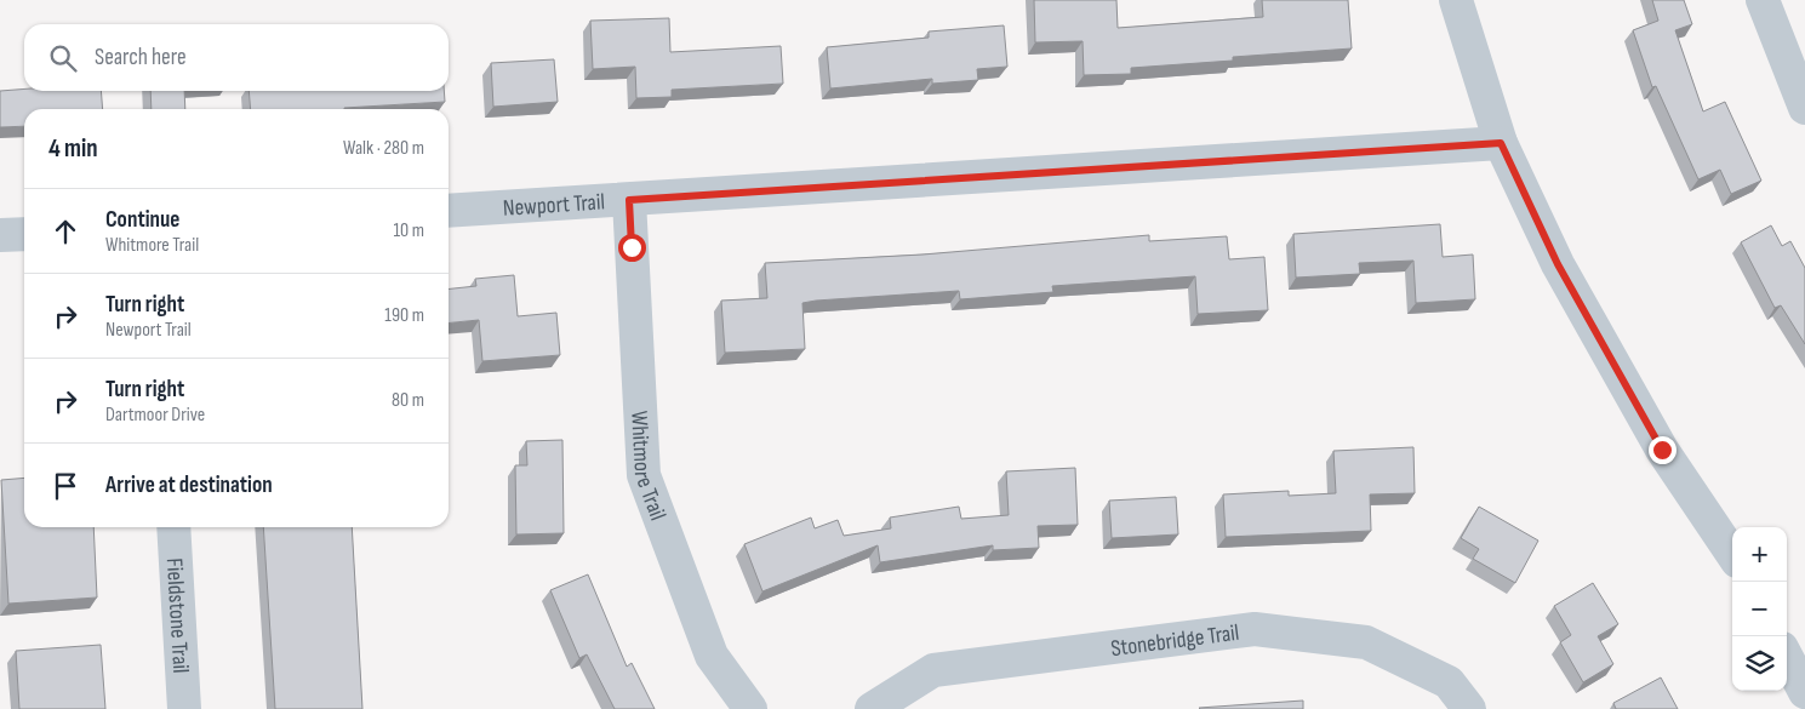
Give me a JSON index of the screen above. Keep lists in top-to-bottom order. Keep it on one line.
{"streets":{"street":["Newport Trail","Whitmore Trail","Fieldstone Trail","Stonebridge Trail"]},"crossings":[["Newport Trail","Whitmore Trail"]],"page":{"search":"Search here","heading":["4 min","Walk · 280 m"],"list":[["Continue","Whitmore Trail","10 m"],["Turn right","Newport Trail","190 m"],["Turn right","Dartmoor Drive","80 m"],"Arrive at destination"],"map_buttons":["+","−"]}}
